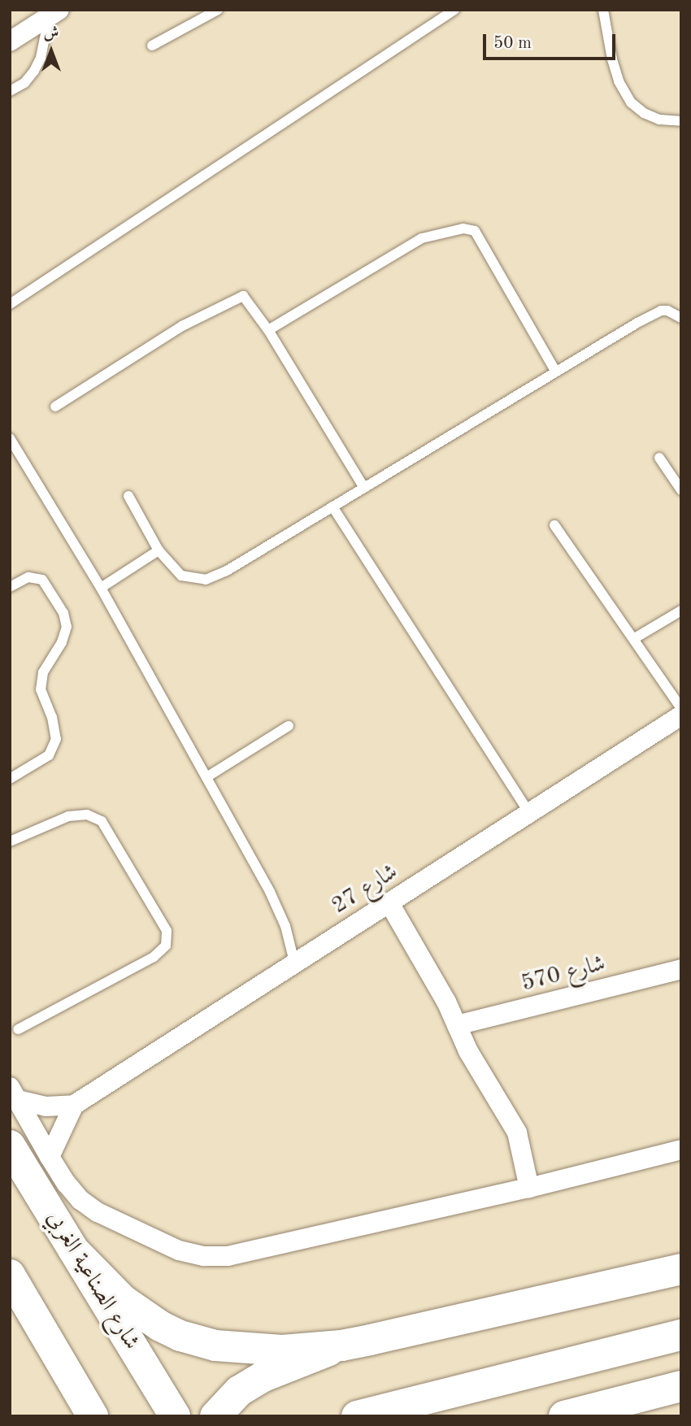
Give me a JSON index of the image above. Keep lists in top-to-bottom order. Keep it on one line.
{"streets":{"main road":["شارع الصناعية الغربي"],"street":["شارع 27","شارع 570"]},"scale_bar":"50 m","north":"top"}
